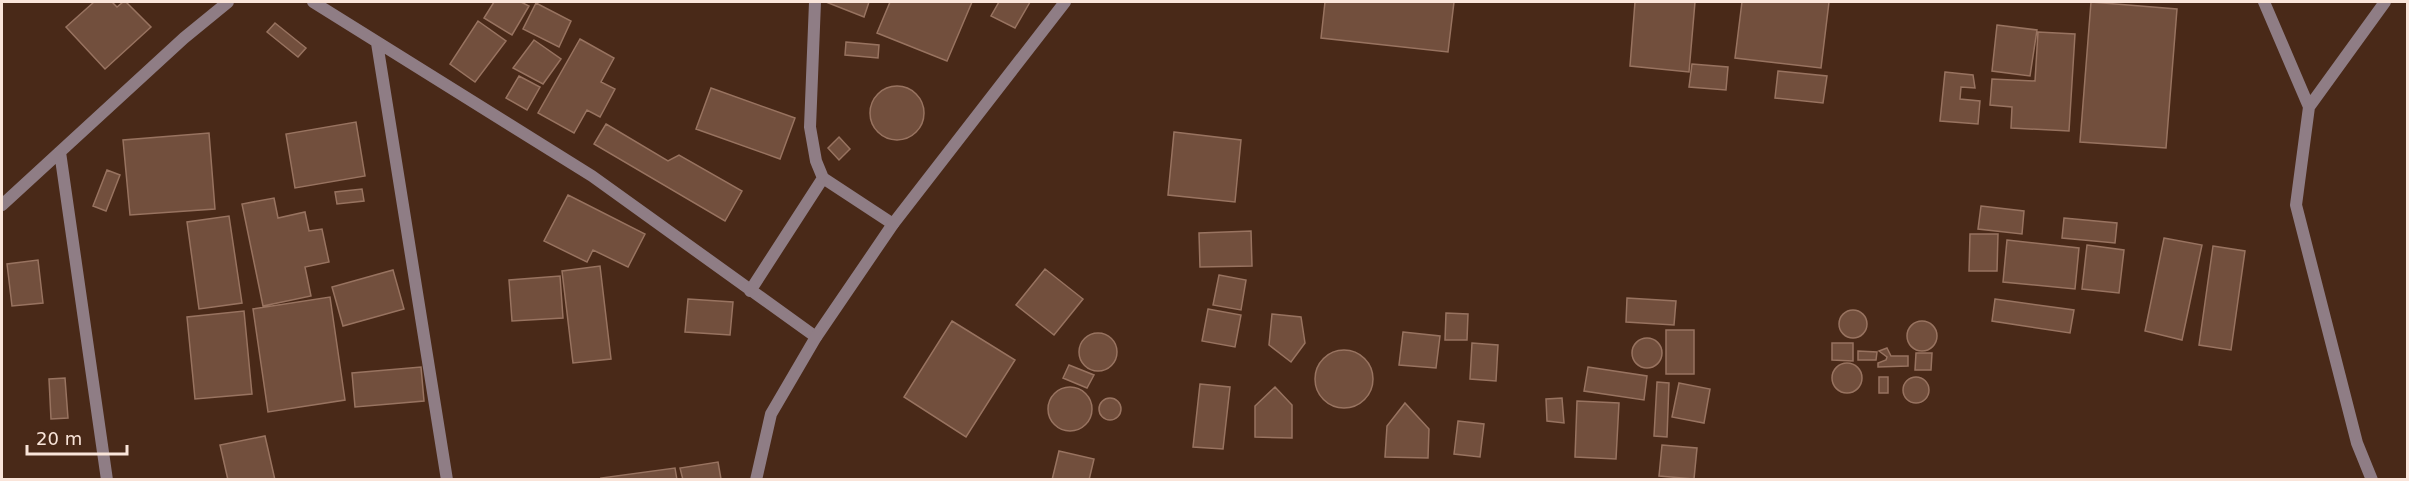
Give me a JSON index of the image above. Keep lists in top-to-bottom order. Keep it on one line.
{"scale_bar":"20 m"}
